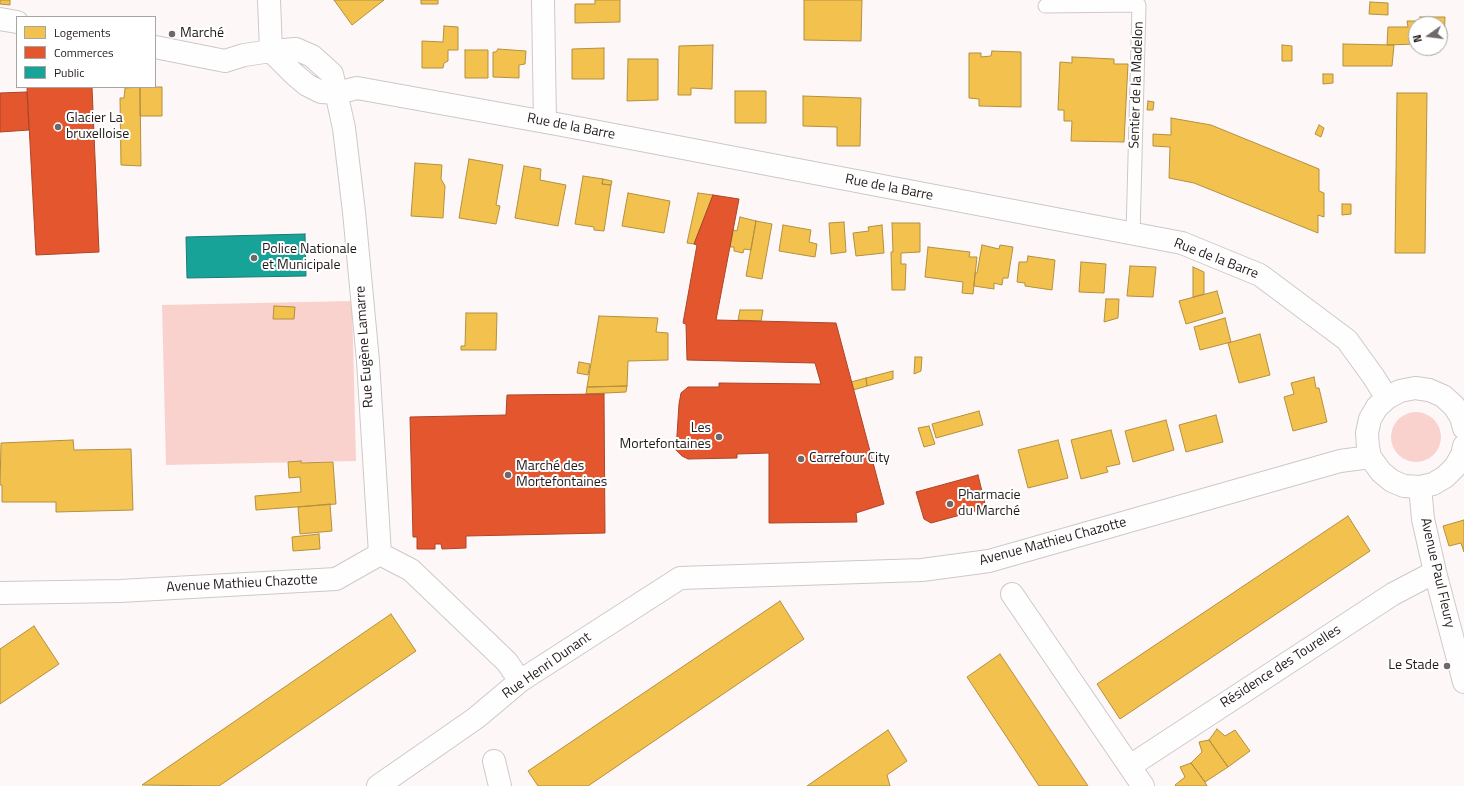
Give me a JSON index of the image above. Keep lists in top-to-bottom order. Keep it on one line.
{"streets":{"street":["Rue de la Barre","Rue Eugène Lamarre","Avenue Mathieu Chazotte","Avenue Paul Fleury","Rue Henri Dunant","Résidence des Tourelles"],"lane":["Sentier de la Madelon"]},"crossings":[["Sentier de la Madelon","Rue de la Barre"],["Rue de la Barre","Rue Eugène Lamarre"],["Rue Eugène Lamarre","Avenue Mathieu Chazotte"],["Avenue Mathieu Chazotte","Rue Henri Dunant"],["Avenue Paul Fleury","Résidence des Tourelles"]],"places":["Marché","Glacier La bruxelloise","Police Nationale et Municipale","Les Mortefontaines","Carrefour City","Marché des Mortefontaines","Pharmacie du Marché","Le Stade"],"legend":["Logements","Commerces","Public"],"north":"left"}
